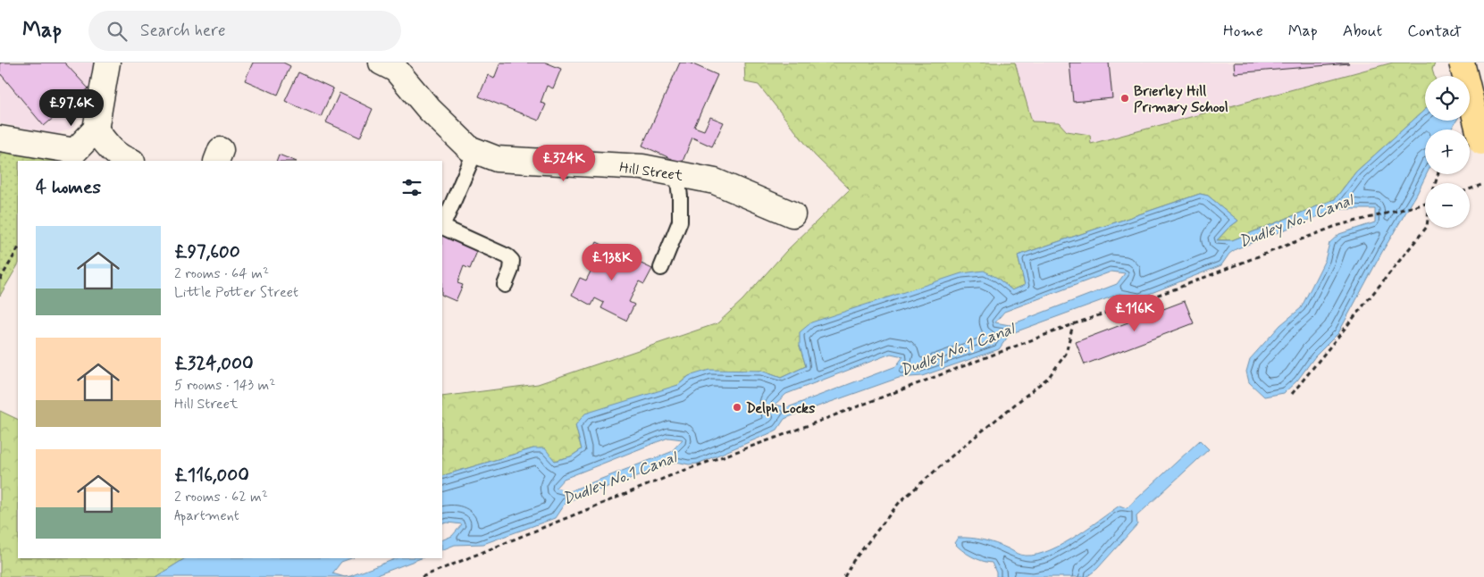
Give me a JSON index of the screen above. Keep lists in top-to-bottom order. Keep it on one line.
{"streets":{"street":["Hill Street"]},"water":["Dudley No.1 Canal"],"places":["Brierley Hill Primary School","Delph Locks"],"page":{"header":"Map","search":"Search here","nav":["Home","Map","About","Contact"],"map_buttons":["+","−"],"price":["£97.6K","£324K","£138K","£116K"],"heading":"4 homes","list":[{"name":"£97,600","note":"2 rooms · 64 m² · Little Potter Street"},{"name":"£324,000","note":"5 rooms · 143 m² · Hill Street"},{"name":"£116,000","note":"2 rooms · 62 m² · Apartment"}]}}
